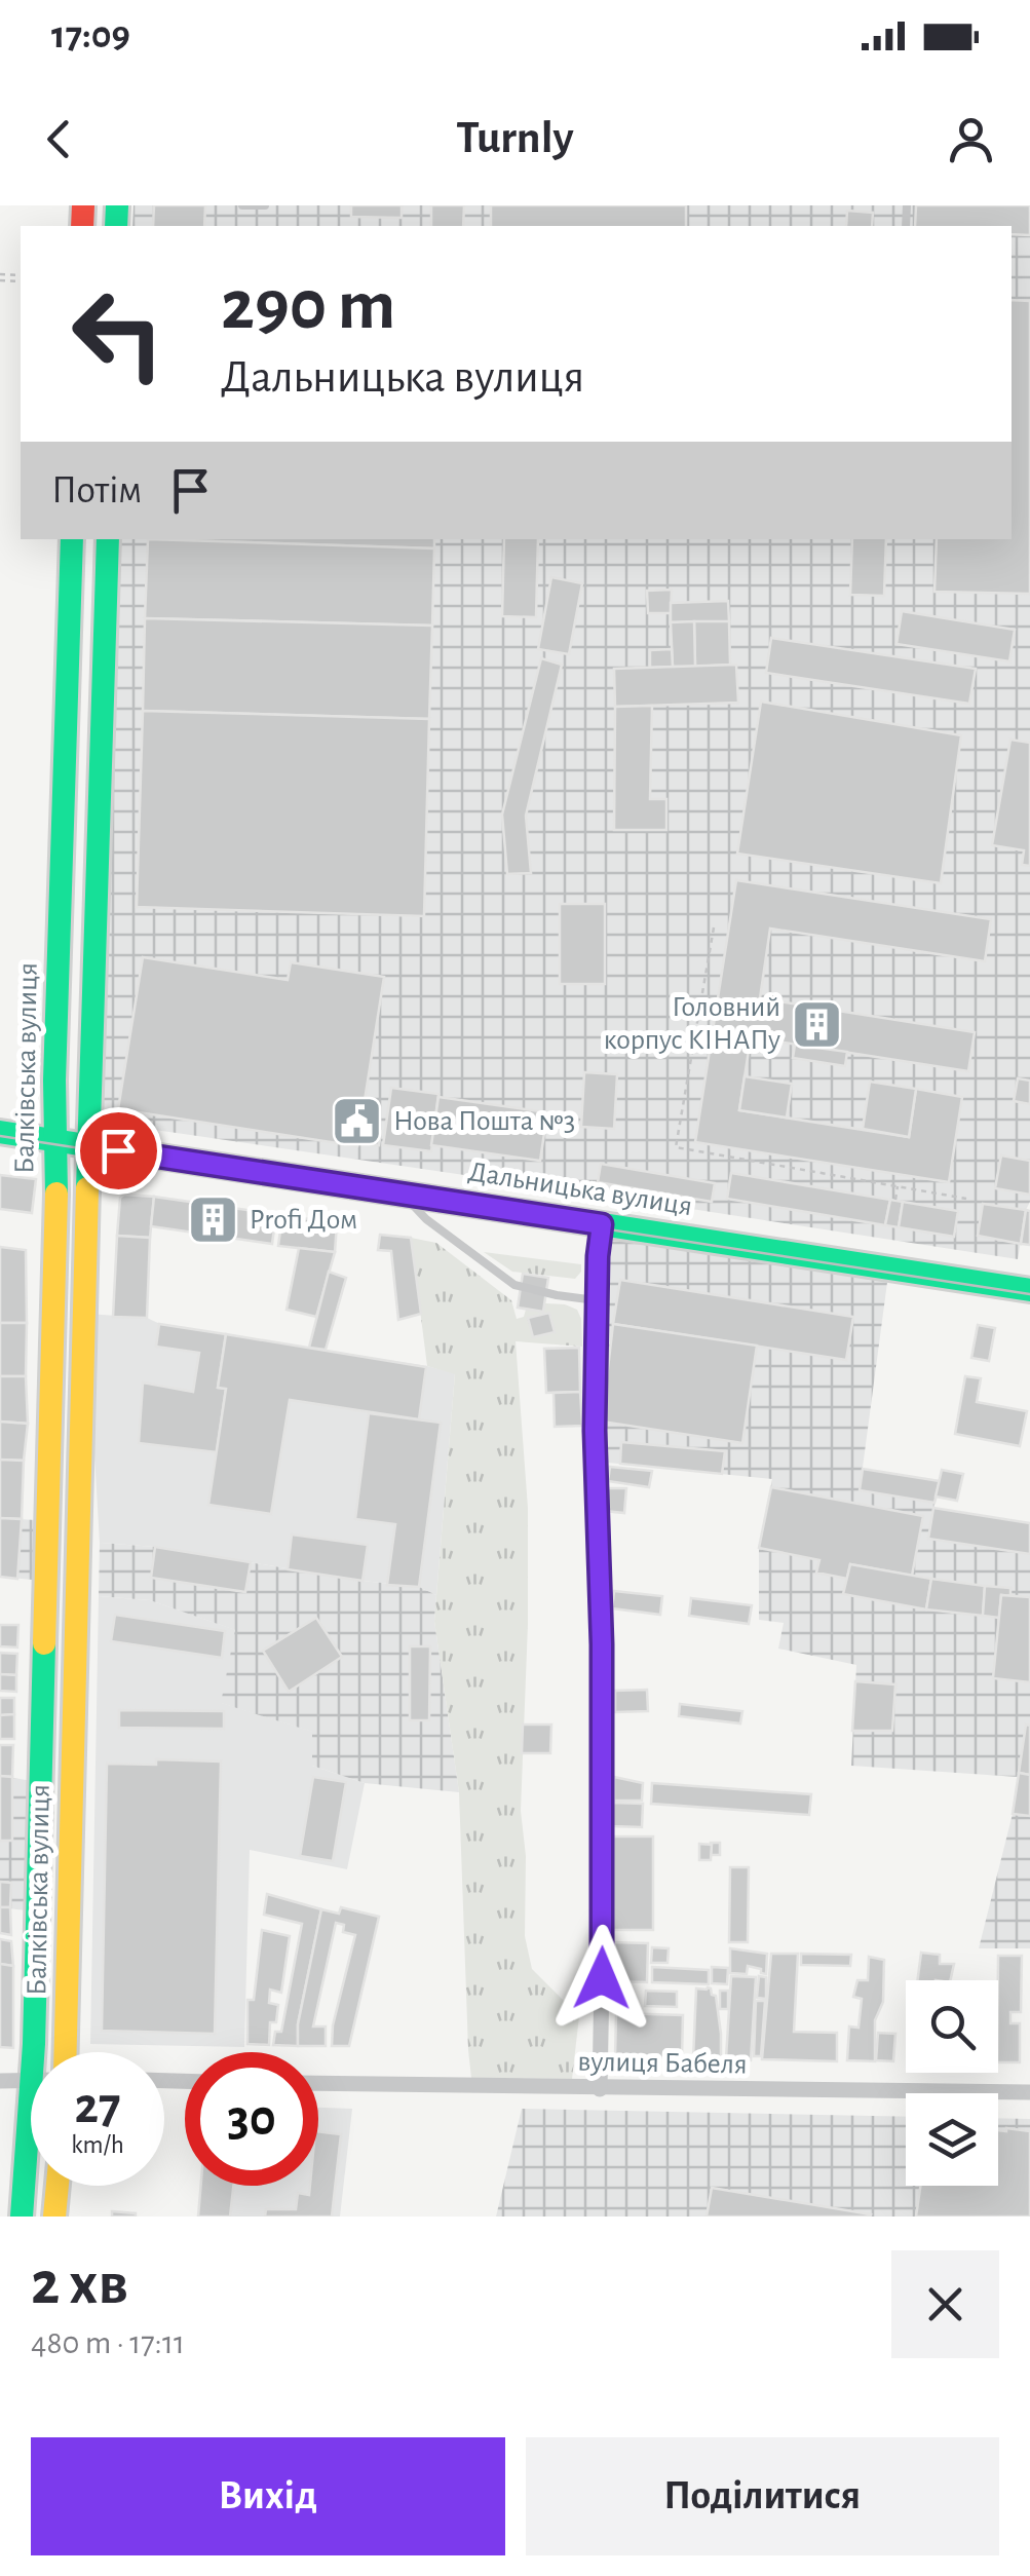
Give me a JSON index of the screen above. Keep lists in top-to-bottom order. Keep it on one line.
{"streets":{"main road":["Балківська вулиця","Дальницька вулиця"],"street":["вулиця Бабеля"]},"crossings":[["Балківська вулиця","Дальницька вулиця"]],"places":{"building":["Головний корпус КІНАПу","Profi Дом"],"public building":["Нова Пошта №3"]},"page":{"status":"17:09","header":"Turnly","turn":["290 m","Дальницька вулиця"],"then":"Потім","speed":"27 km/h","limit":"30","heading":["2 хв","480 m · 17:11"],"buttons":["Вихід","Поділитися"]}}
